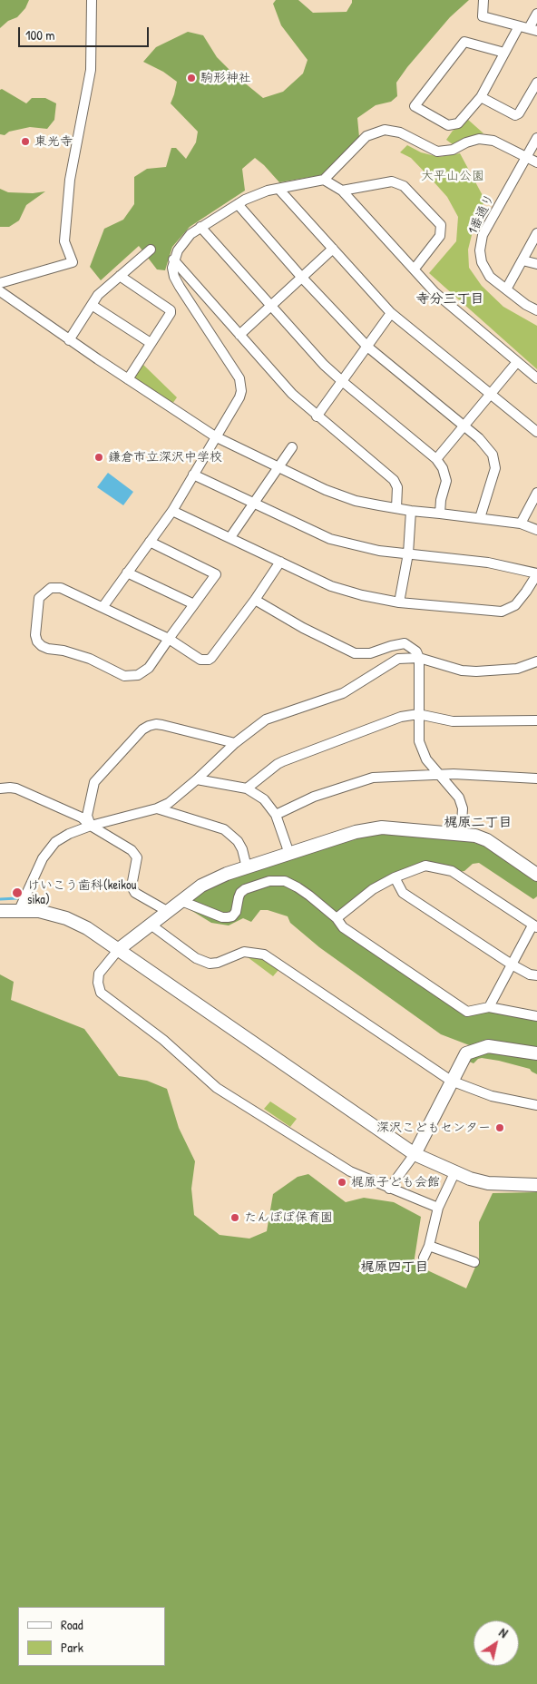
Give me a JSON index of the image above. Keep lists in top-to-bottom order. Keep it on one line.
{"streets":{"street":["1番通り"]},"districts":["寺分三丁目","梶原二丁目","梶原四丁目"],"parks":["大平山公園"],"places":["駒形神社","東光寺","鎌倉市立深沢中学校","けいこう歯科(keikou sika)","深沢こどもセンター","梶原子ども会館","たんぽぽ保育園"],"legend":["Road","Park"],"scale_bar":"100 m","north":"top right"}
